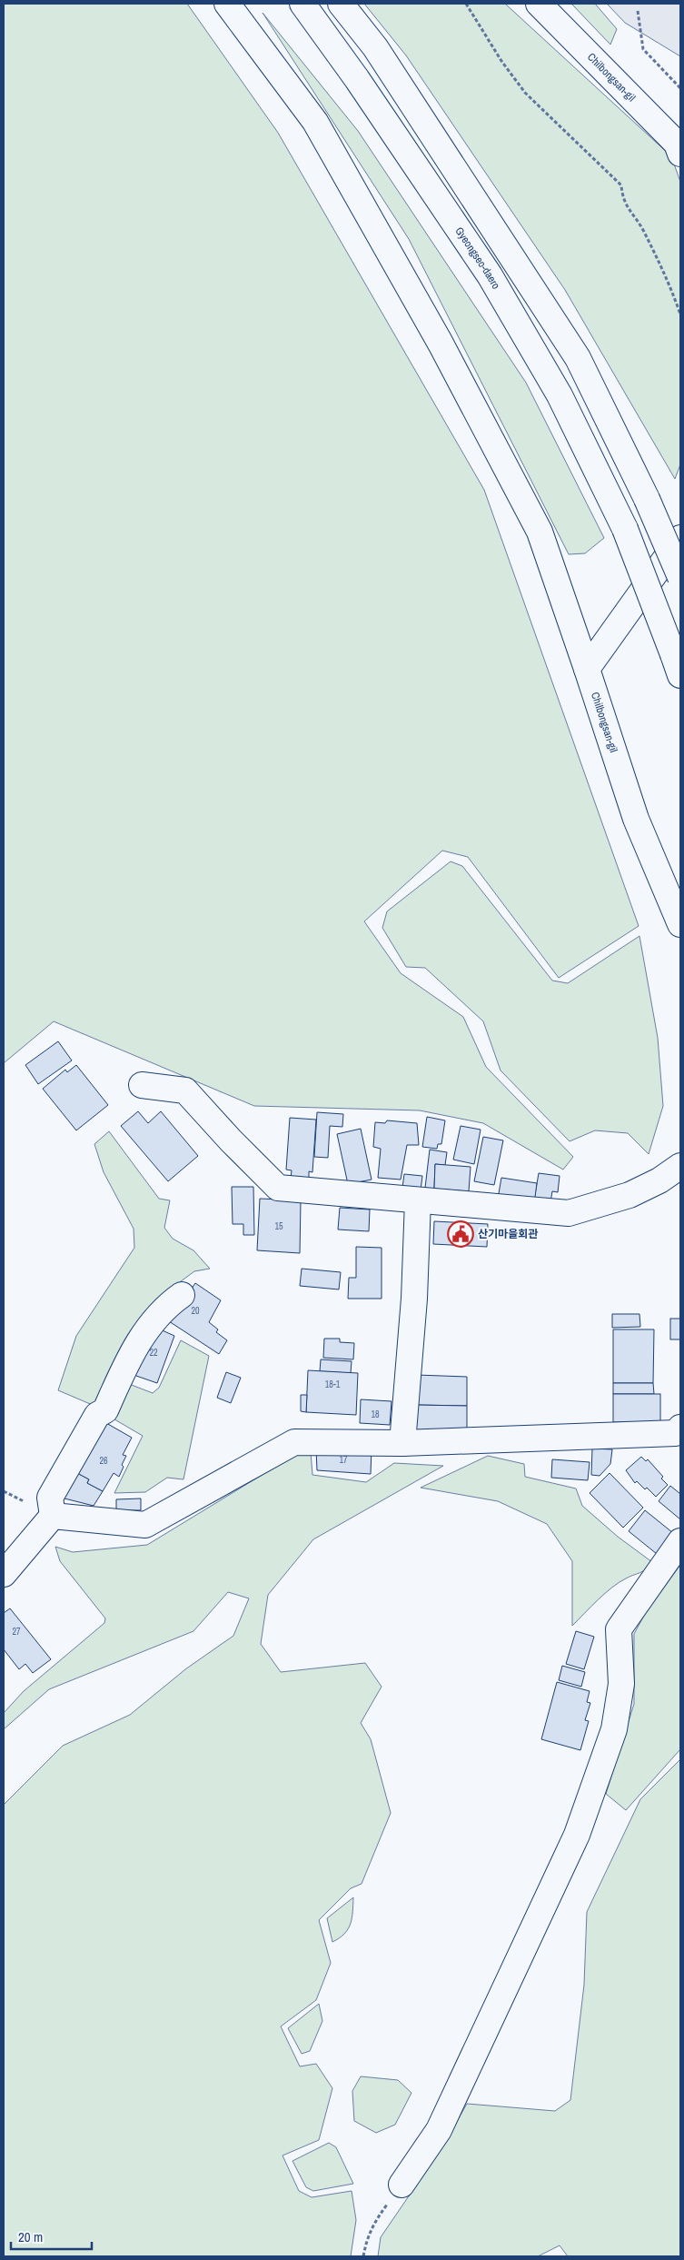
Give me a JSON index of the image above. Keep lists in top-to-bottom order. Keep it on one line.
{"streets":{"street":["Chilbongsan-gil","Gyeongseo-daero"]},"places":{"public building":["산기마을회관"]},"house_numbers":["15","20","22","18-1","18","17","26","27"],"scale_bar":"20 m"}
